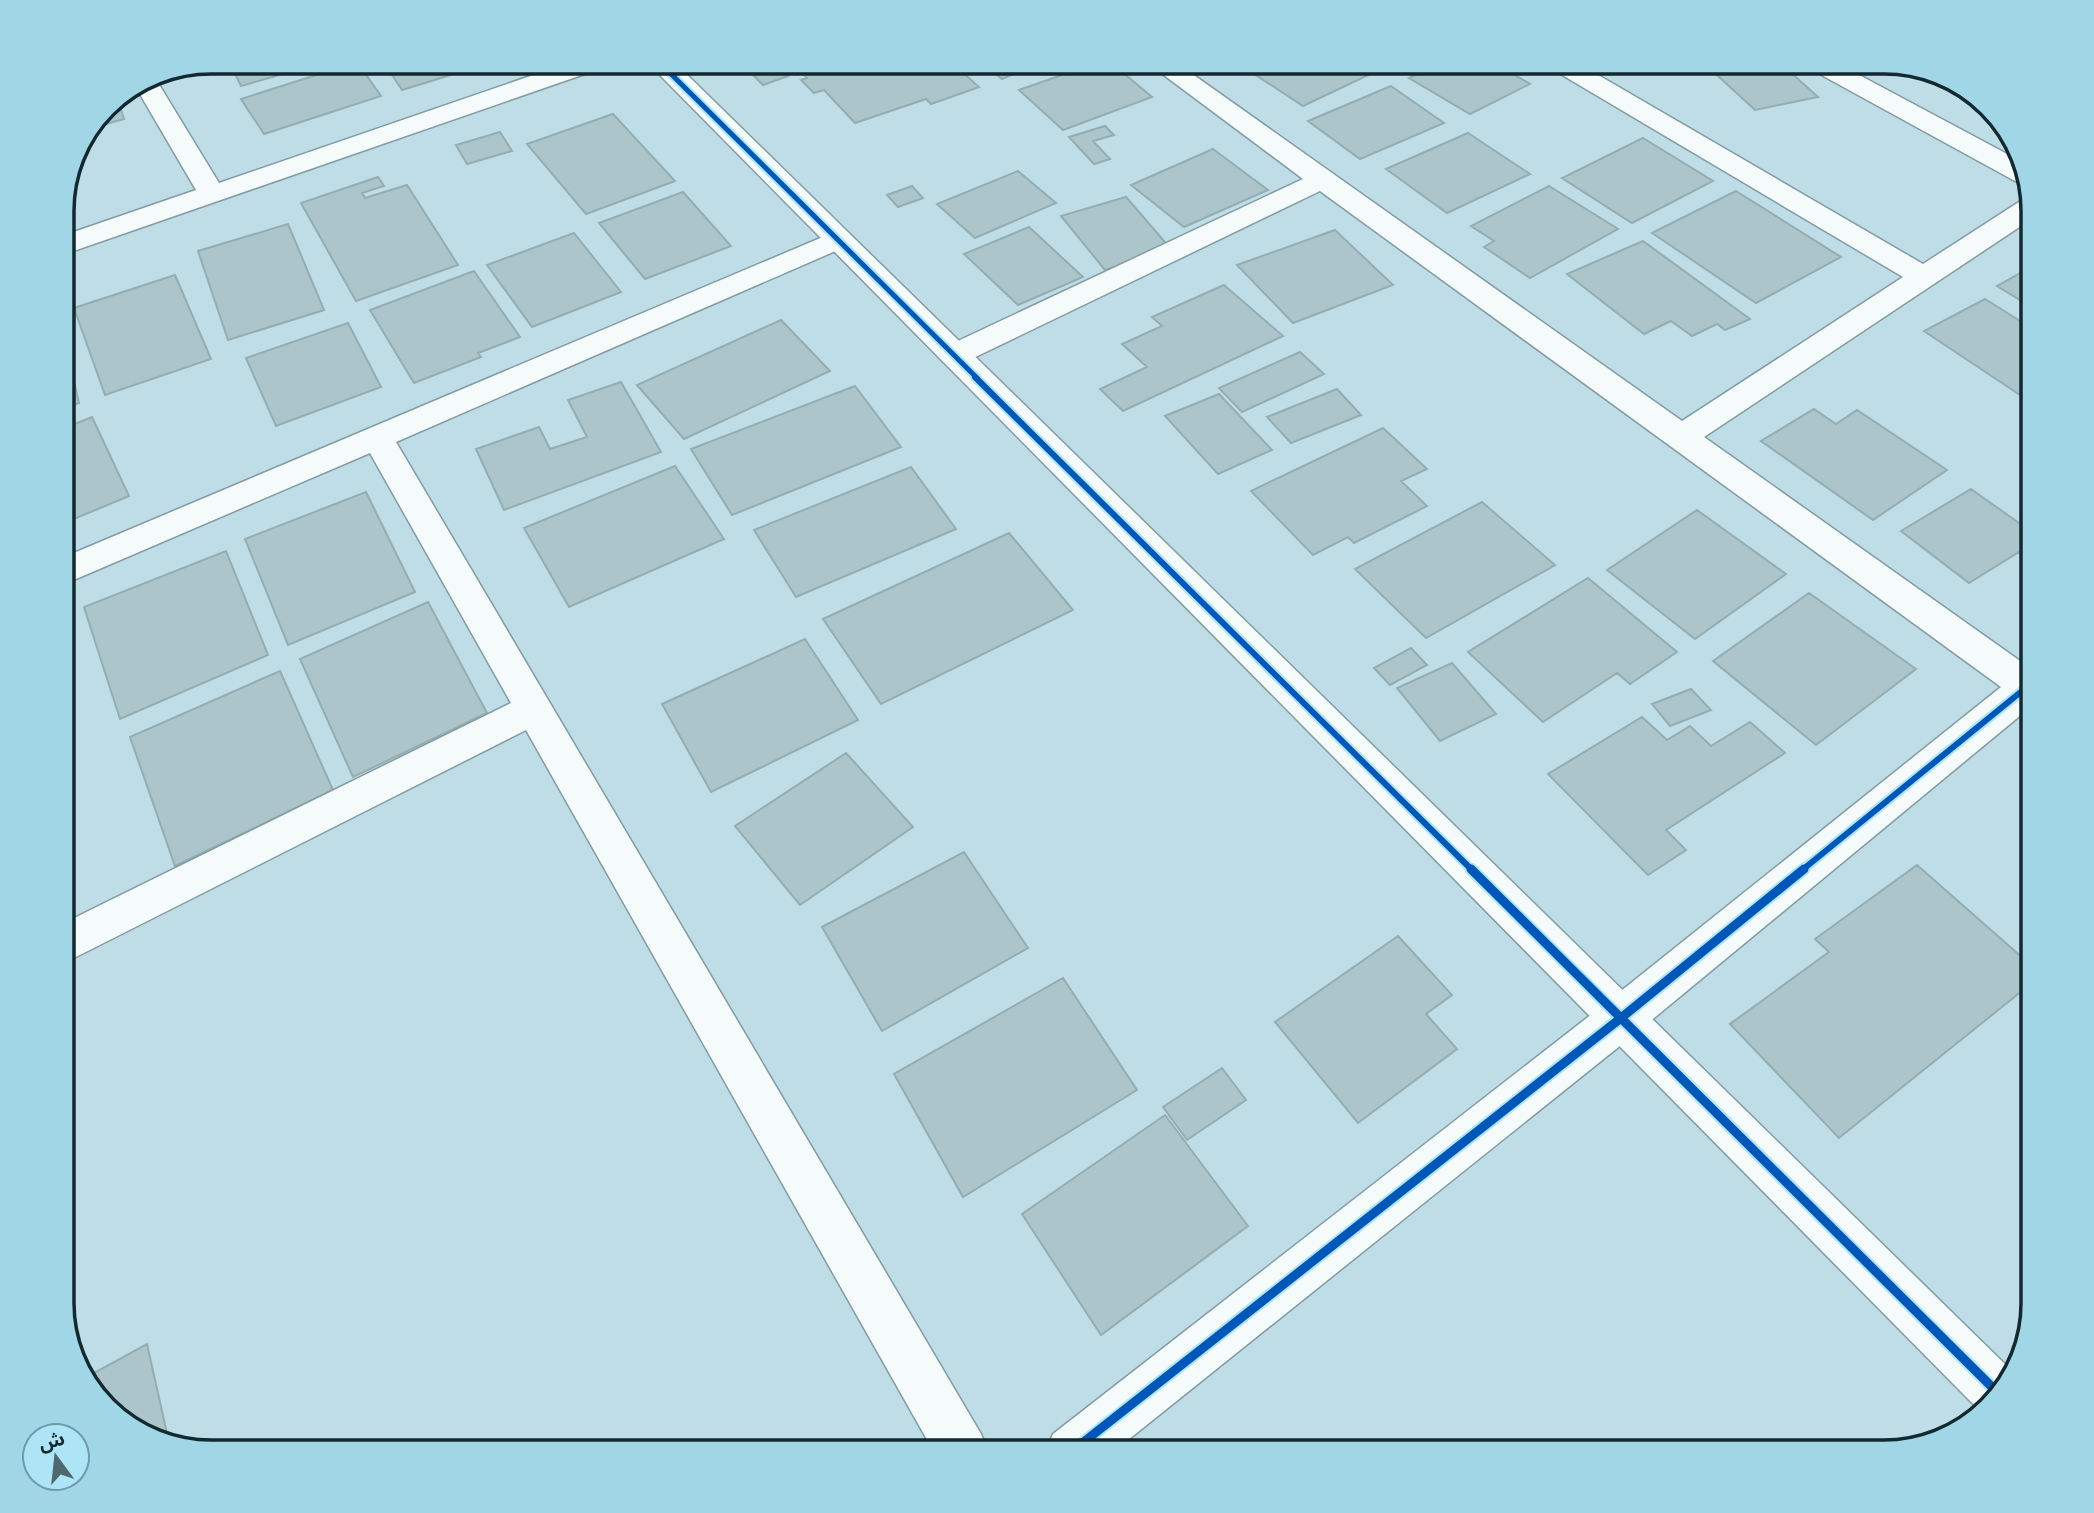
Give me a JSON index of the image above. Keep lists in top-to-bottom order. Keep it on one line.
{"north":"top"}
